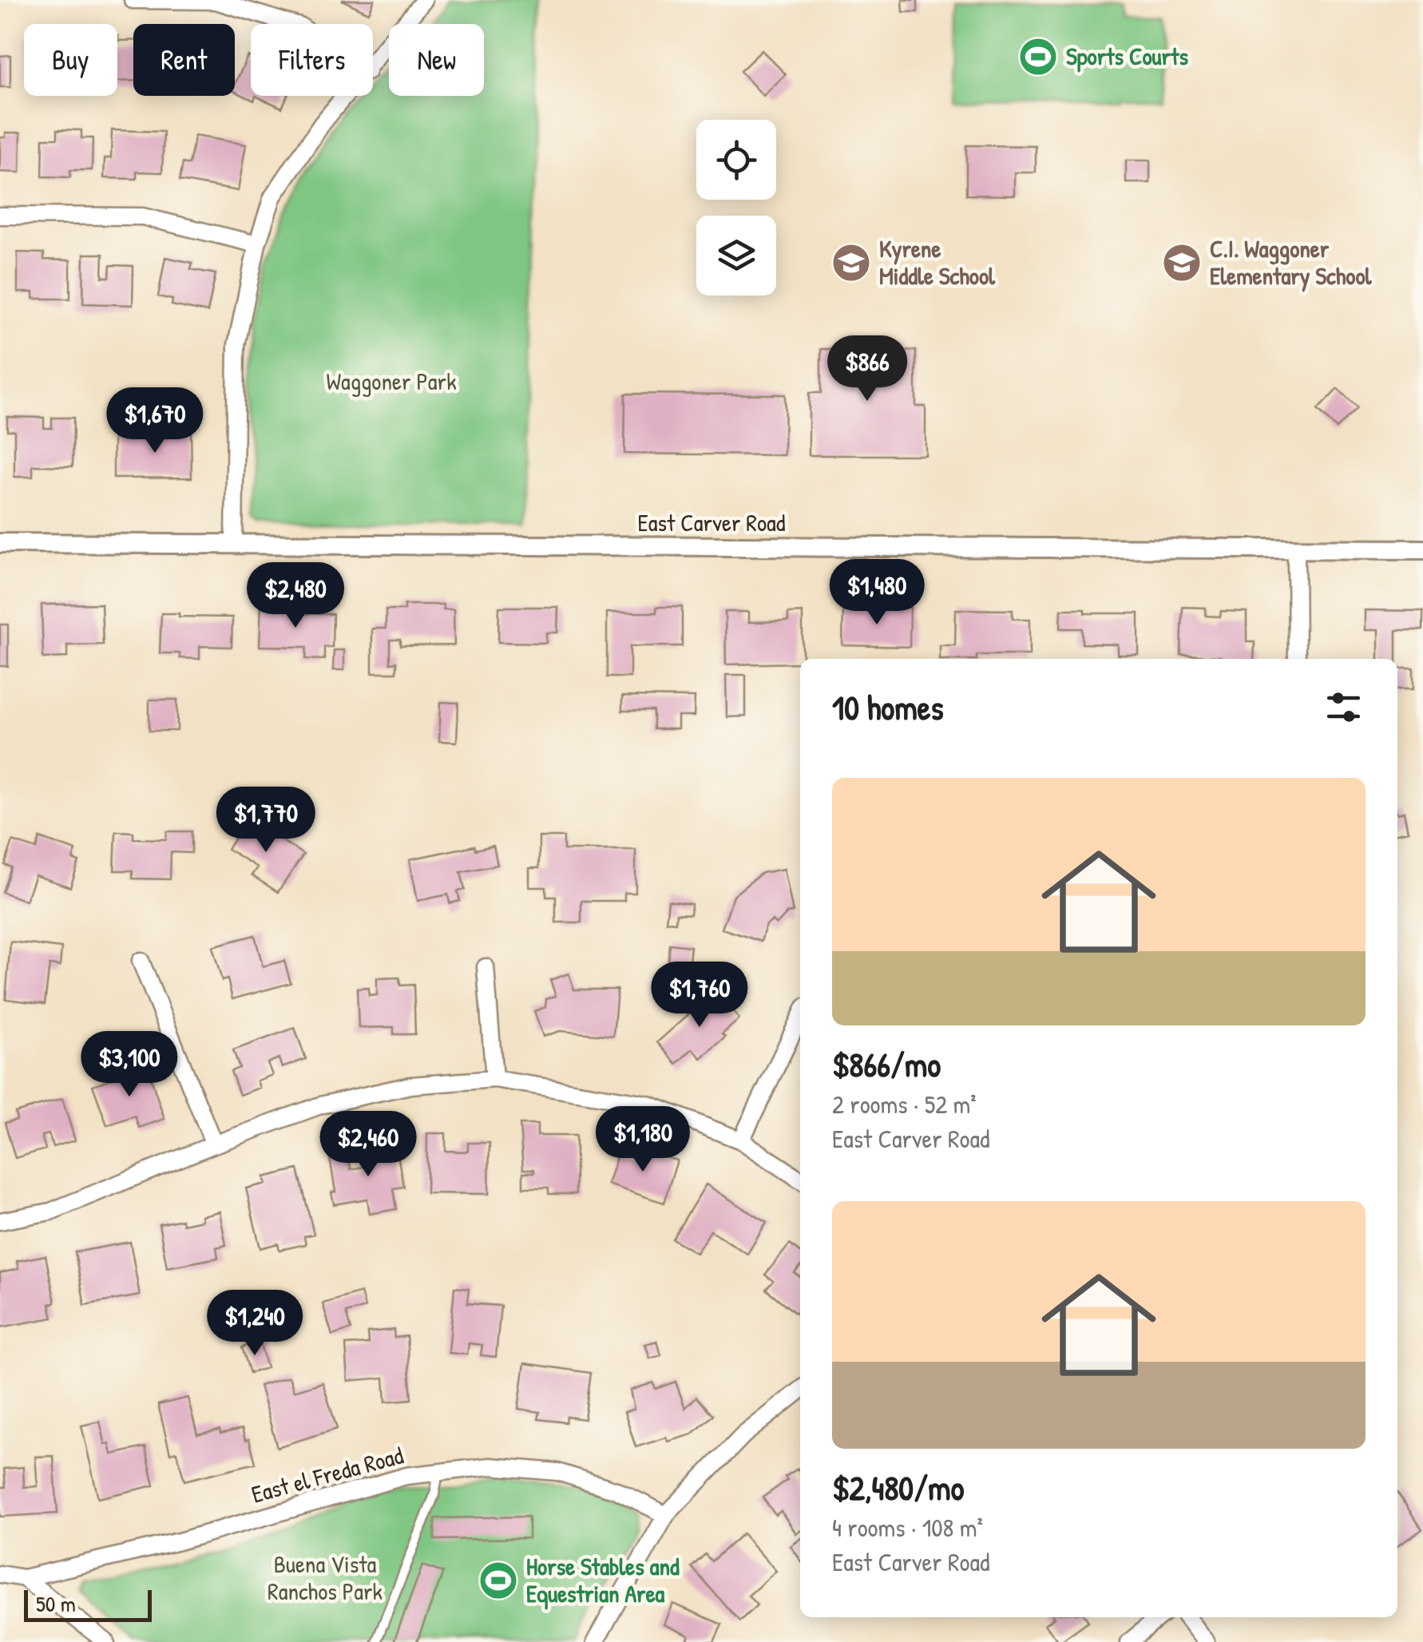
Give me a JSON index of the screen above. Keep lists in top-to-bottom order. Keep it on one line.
{"streets":{"street":["East Carver Road","East el Freda Road"]},"parks":["Waggoner Park","Buena Vista Ranchos Park"],"places":{"sports":["Sports Courts","Horse Stables and Equestrian Area"],"school or university":["Kyrene Middle School","C.I. Waggoner Elementary School"]},"scale_bar":"50 m","page":{"chip":["Buy","Rent","Filters","New"],"price":["$866","$1,670","$1,480","$2,480","$1,770","$1,760","$3,100","$1,180","$2,460","$1,240"],"heading":"10 homes","list":[{"name":"$866/mo","note":"2 rooms · 52 m² · East Carver Road"},{"name":"$2,480/mo","note":"4 rooms · 108 m² · East Carver Road"}],"scale":"50 m"}}
